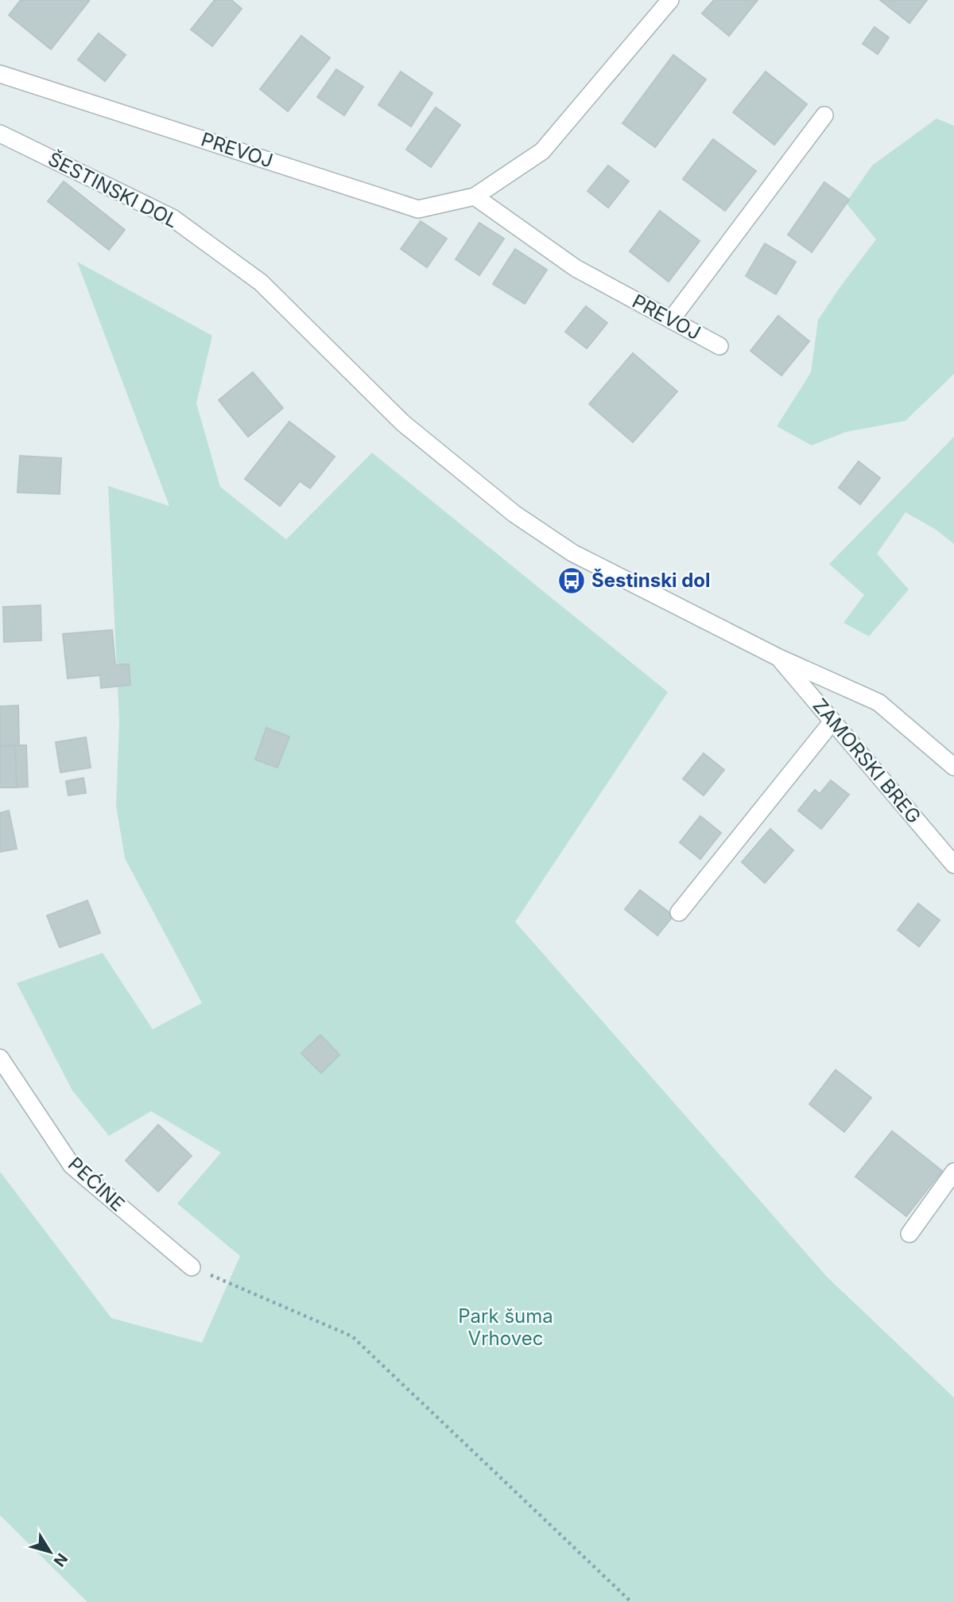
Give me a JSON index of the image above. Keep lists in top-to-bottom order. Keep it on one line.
{"streets":{"street":["PREVOJ","ŠESTINSKI DOL","ZAMORSKI BREG","PEĆINE"]},"crossings":[["ŠESTINSKI DOL","ZAMORSKI BREG"]],"parks":["Park šuma Vrhovec"],"places":{"bus stop":["Šestinski dol"]},"north":"bottom right"}
